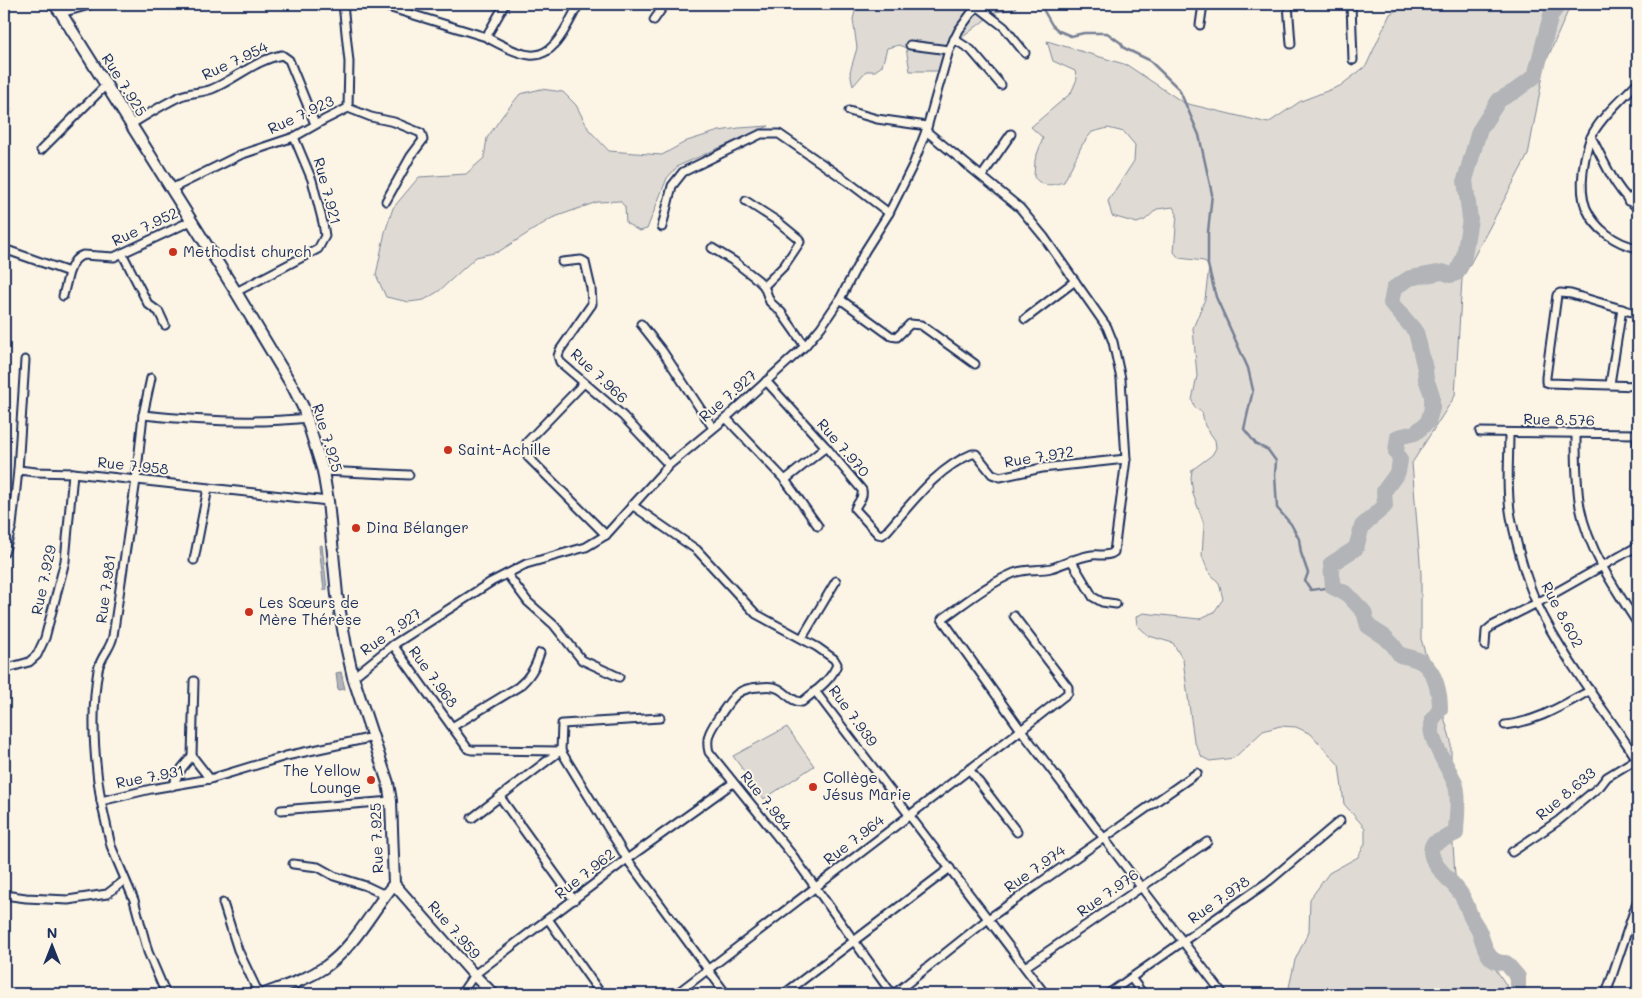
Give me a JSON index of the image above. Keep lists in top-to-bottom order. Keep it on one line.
{"streets":{"street":["Rue 7.954","Rue 7.925","Rue 7.923","Rue 7.921","Rue 7.952","Rue 7.966","Rue 7.927","Rue 8.576","Rue 7.970","Rue 7.972","Rue 7.958","Rue 7.929","Rue 7.981","Rue 8.602","Rue 7.968","Rue 7.939","Rue 7.931","Rue 8.633","Rue 7.984","Rue 7.964","Rue 7.974","Rue 7.962","Rue 7.976","Rue 7.978","Rue 7.959"]},"crossings":[["Rue 7.954","Rue 7.925"],["Rue 7.954","Rue 7.923"],["Rue 7.925","Rue 7.923"],["Rue 7.925","Rue 7.921"],["Rue 7.925","Rue 7.952"],["Rue 7.925","Rue 7.927"],["Rue 7.925","Rue 7.958"],["Rue 7.925","Rue 7.931"],["Rue 7.925","Rue 7.959"],["Rue 7.923","Rue 7.921"],["Rue 7.966","Rue 7.927"],["Rue 7.927","Rue 7.970"],["Rue 7.927","Rue 7.968"],["Rue 7.927","Rue 7.939"],["Rue 8.576","Rue 8.602"],["Rue 7.970","Rue 7.972"],["Rue 7.958","Rue 7.929"],["Rue 7.958","Rue 7.981"],["Rue 7.981","Rue 7.931"],["Rue 8.602","Rue 8.633"],["Rue 7.939","Rue 7.984"],["Rue 7.939","Rue 7.964"],["Rue 7.939","Rue 7.974"],["Rue 7.939","Rue 7.976"],["Rue 7.984","Rue 7.964"],["Rue 7.984","Rue 7.974"],["Rue 7.984","Rue 7.962"],["Rue 7.962","Rue 7.959"]],"places":["Methodist church","Saint-Achille","Dina Bélanger","Les Sœurs de Mère Thérèse","The Yellow Lounge","Collège Jésus Marie"],"north":"top"}
